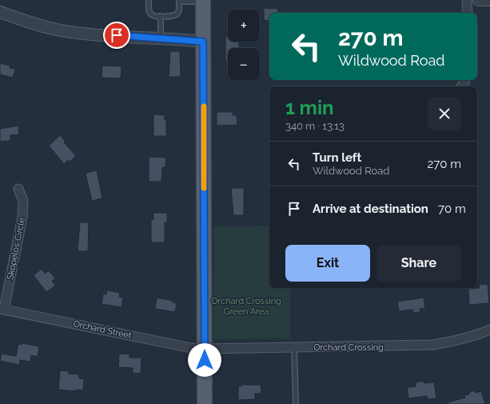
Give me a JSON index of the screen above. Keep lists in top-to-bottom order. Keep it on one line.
{"streets":{"street":["Skopelos Circle","Orchard Street","Orchard Crossing"]},"crossings":[["Skopelos Circle","Orchard Street"],["Orchard Street","Orchard Crossing"]],"parks":["Orchard Crossing Green Area"],"page":{"map_buttons":["+","−"],"turn":["270 m","Wildwood Road"],"heading":["1 min","340 m · 13:13"],"list":[{"name":"Turn left","note":"Wildwood Road","value":"270 m"},{"name":"Arrive at destination","value":"70 m"}],"buttons":["Exit","Share"]}}
